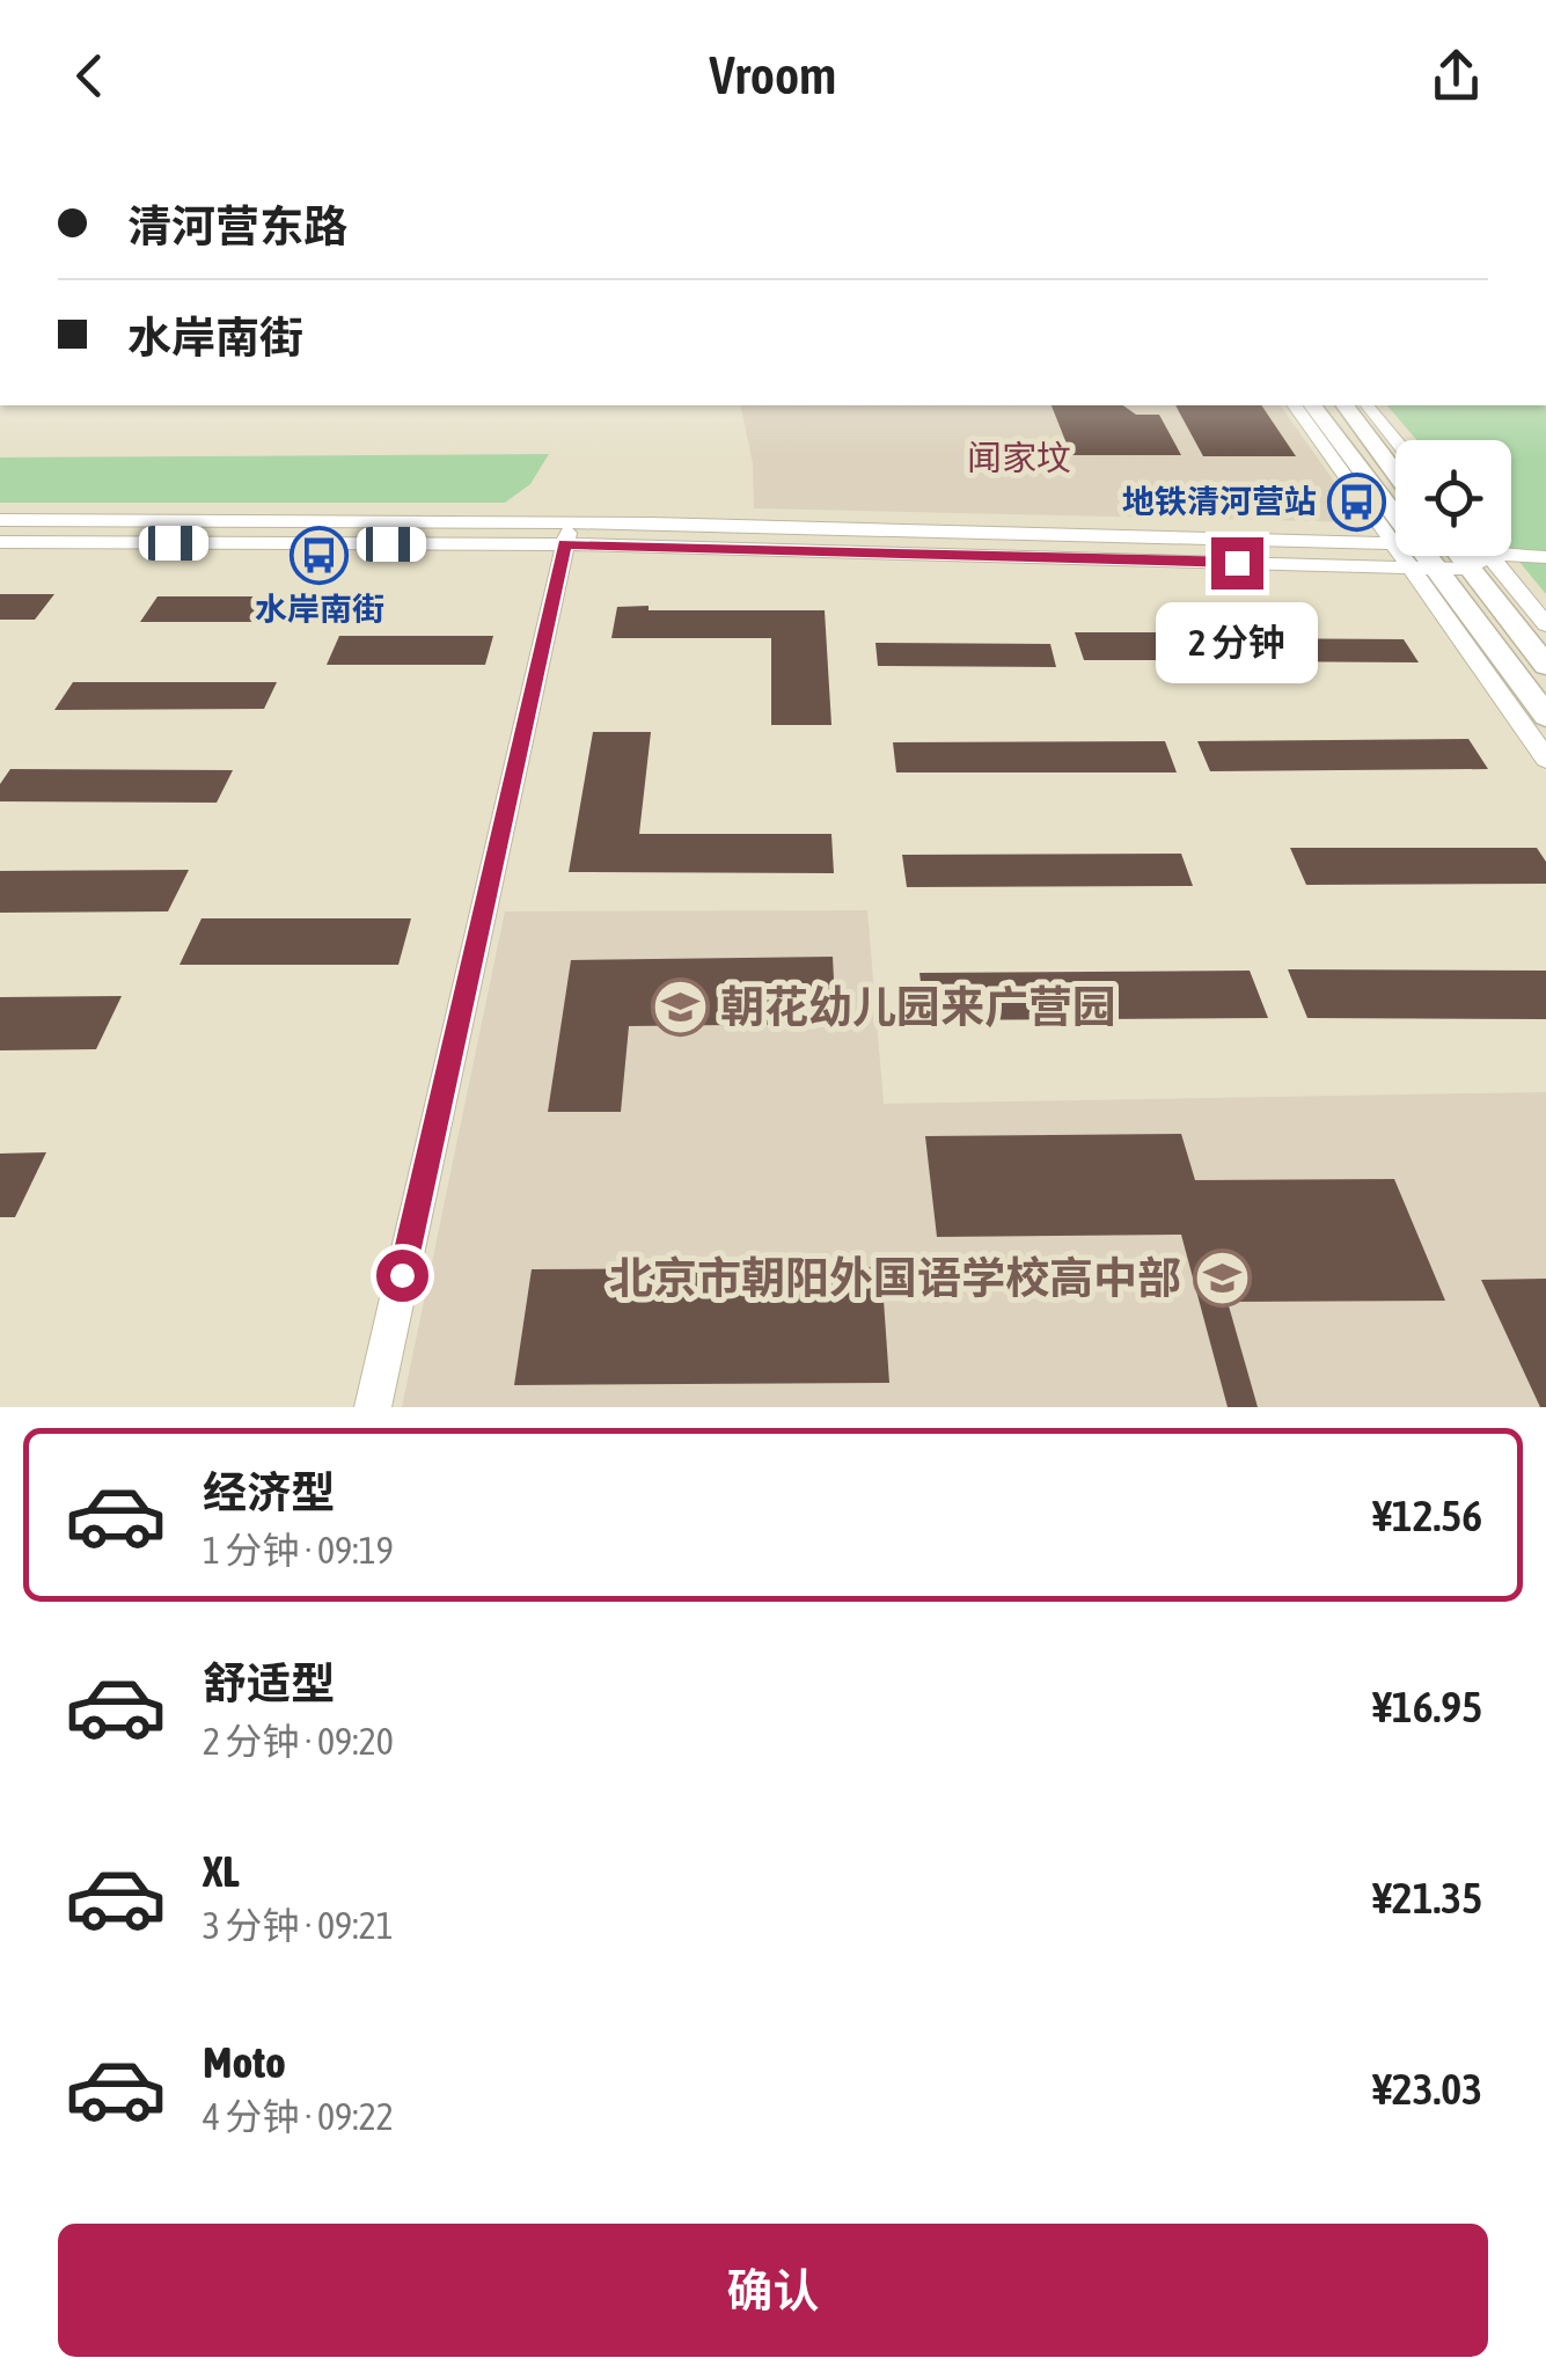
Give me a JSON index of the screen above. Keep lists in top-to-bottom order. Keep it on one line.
{"districts":["闻家坟"],"places":{"bus stop":["地铁清河营站","水岸南街"],"school or university":["朝花幼儿园来广营园","北京市朝阳外国语学校高中部"]},"page":{"header":"Vroom","banner":["清河营东路","水岸南街"],"bubble":"2 分钟","list":[{"name":"经济型","note":"1 分钟 · 09:19","value":"¥12.56"},{"name":"舒适型","note":"2 分钟 · 09:20","value":"¥16.95"},{"name":"XL","note":"3 分钟 · 09:21","value":"¥21.35"},{"name":"Moto","note":"4 分钟 · 09:22","value":"¥23.03"}],"buttons":"确认"}}
